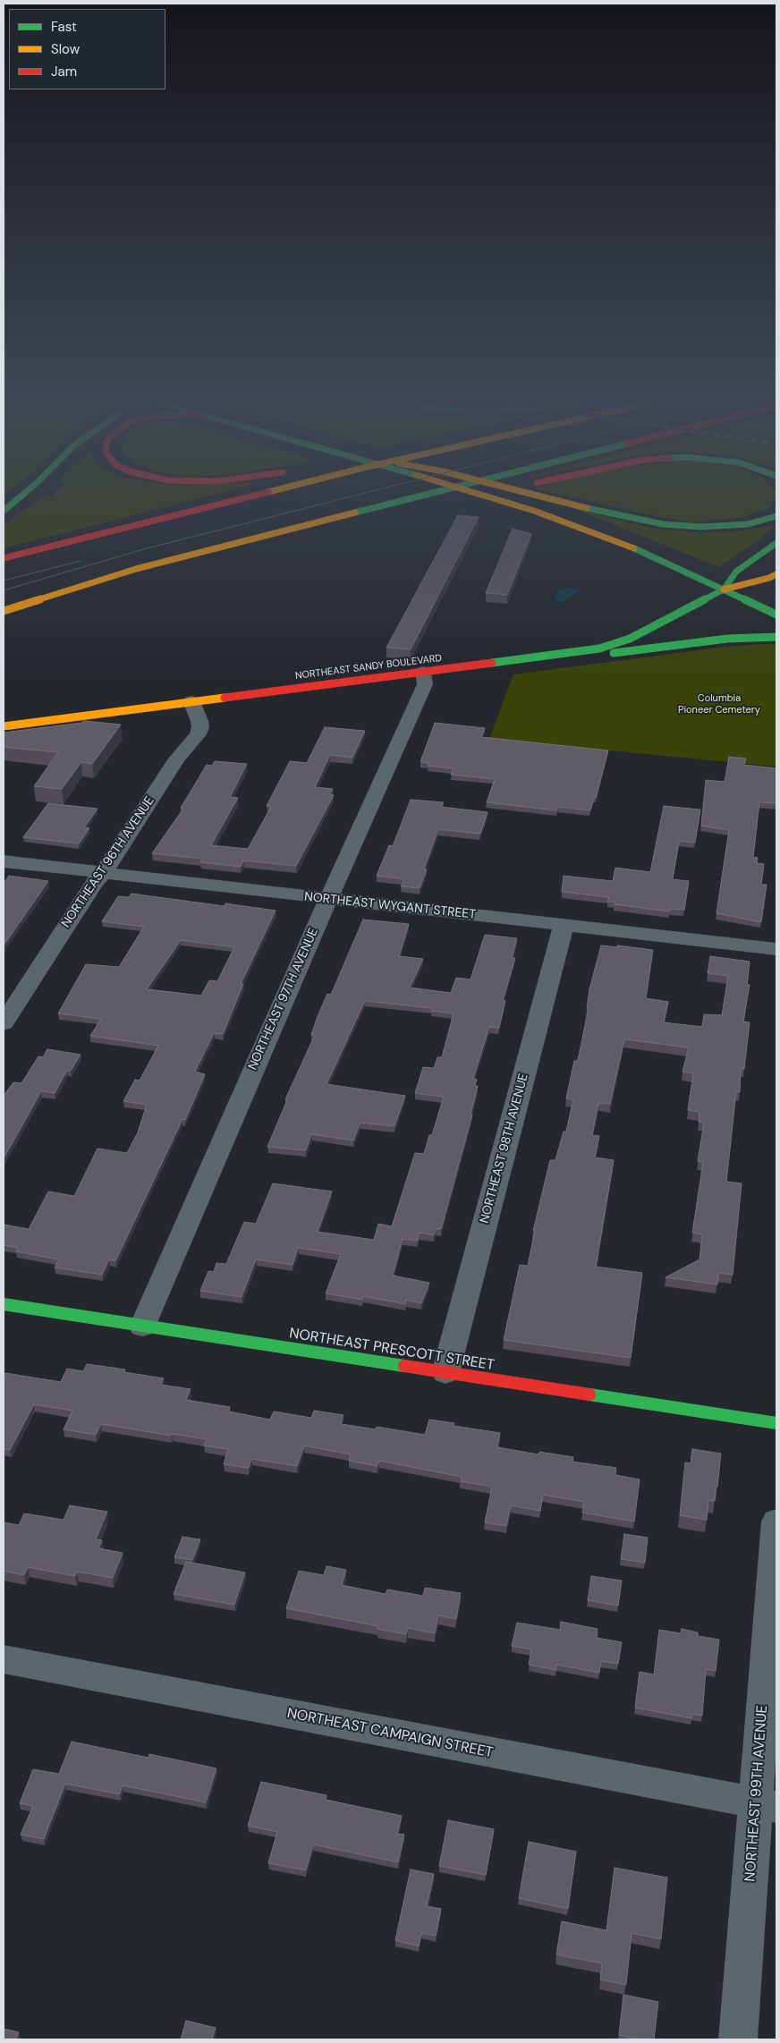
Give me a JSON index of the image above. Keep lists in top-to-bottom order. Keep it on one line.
{"streets":{"main road":["NORTHEAST SANDY BOULEVARD","NORTHEAST PRESCOTT STREET"],"street":["NORTHEAST 96TH AVENUE","NORTHEAST WYGANT STREET","NORTHEAST 97TH AVENUE","NORTHEAST 98TH AVENUE","NORTHEAST CAMPAIGN STREET","NORTHEAST 99TH AVENUE"]},"crossings":[["NORTHEAST SANDY BOULEVARD","NORTHEAST 96TH AVENUE"],["NORTHEAST SANDY BOULEVARD","NORTHEAST 97TH AVENUE"],["NORTHEAST 96TH AVENUE","NORTHEAST WYGANT STREET"],["NORTHEAST WYGANT STREET","NORTHEAST 97TH AVENUE"],["NORTHEAST WYGANT STREET","NORTHEAST 98TH AVENUE"],["NORTHEAST 97TH AVENUE","NORTHEAST PRESCOTT STREET"],["NORTHEAST 98TH AVENUE","NORTHEAST PRESCOTT STREET"],["NORTHEAST CAMPAIGN STREET","NORTHEAST 99TH AVENUE"]],"parks":["Columbia Pioneer Cemetery"],"legend":["Fast","Slow","Jam"]}
